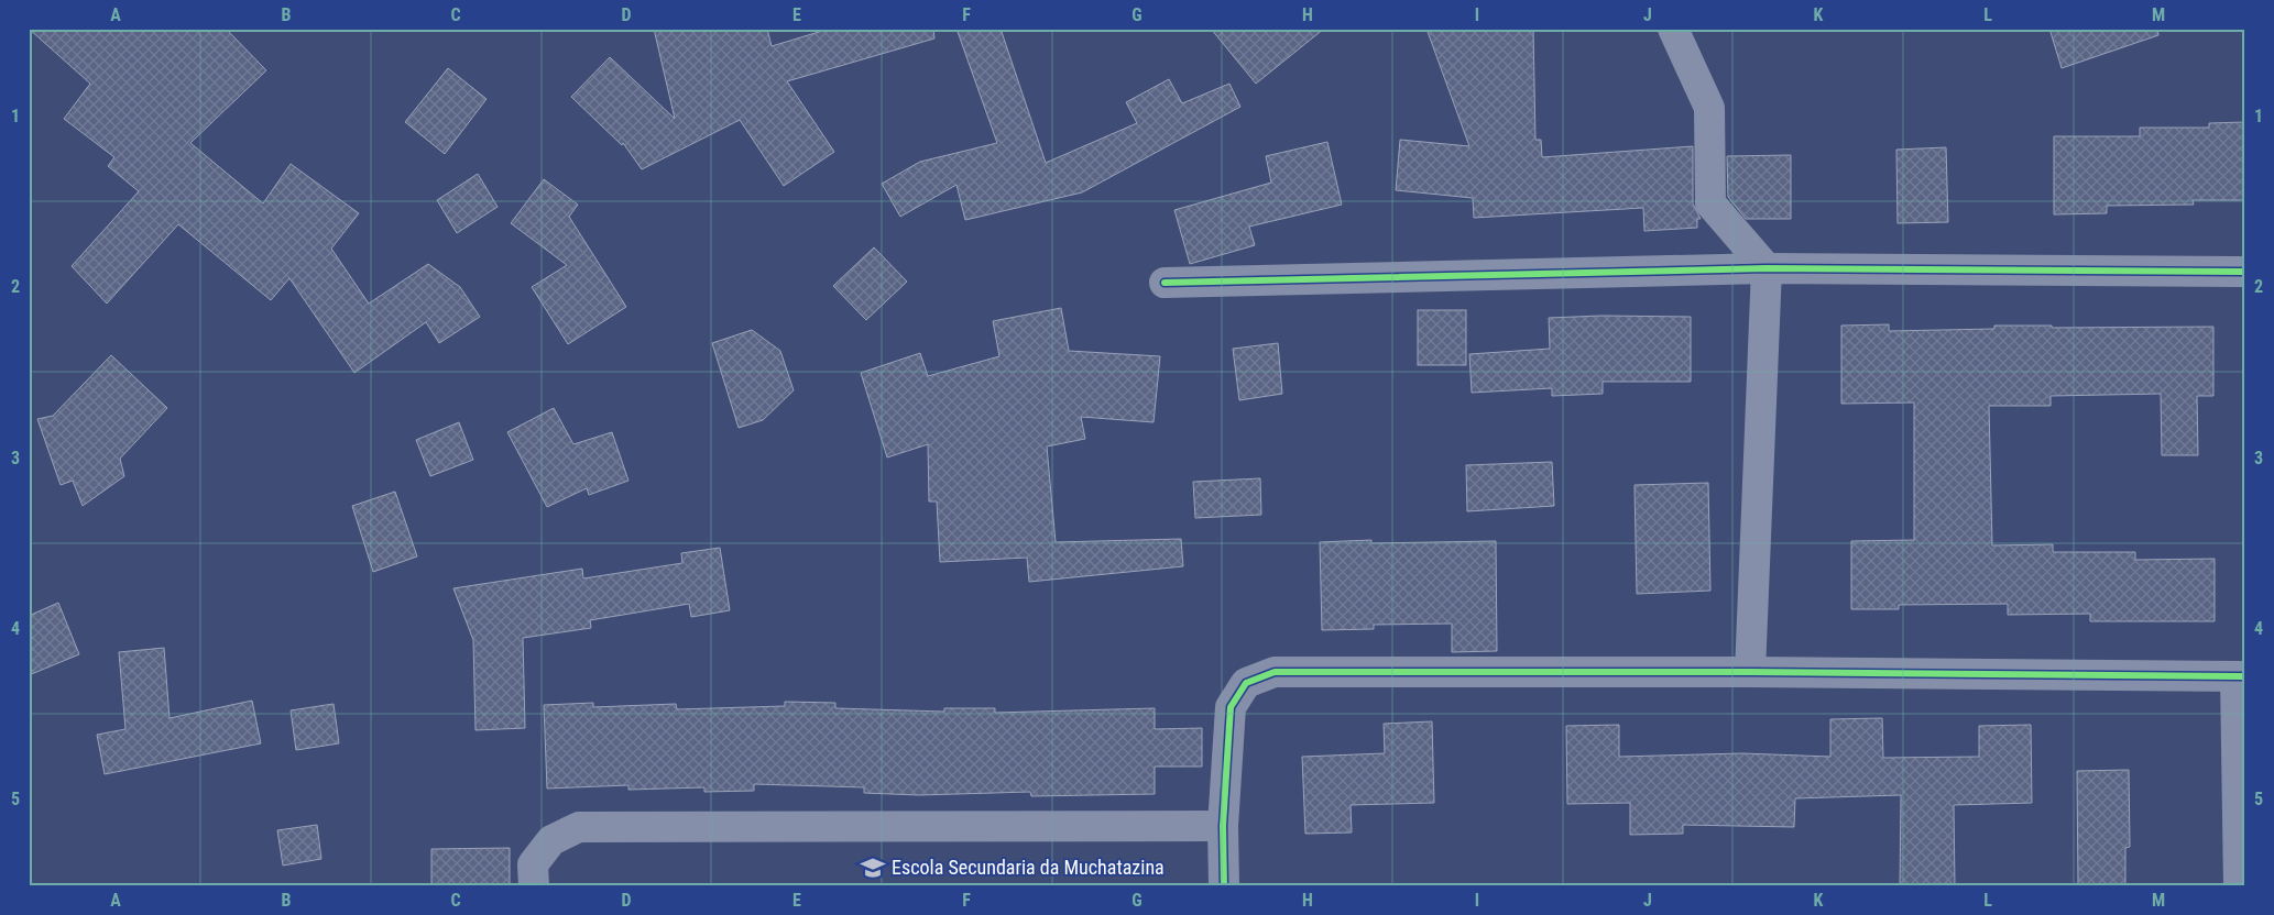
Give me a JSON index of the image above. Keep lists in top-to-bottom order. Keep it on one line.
{"places":{"school or university":["Escola Secundaria da Muchatazina"]},"grid":{"columns":["A","B","C","D","E","F","G","H","I","J","K","L","M"],"rows":["1","2","3","4","5"]}}
